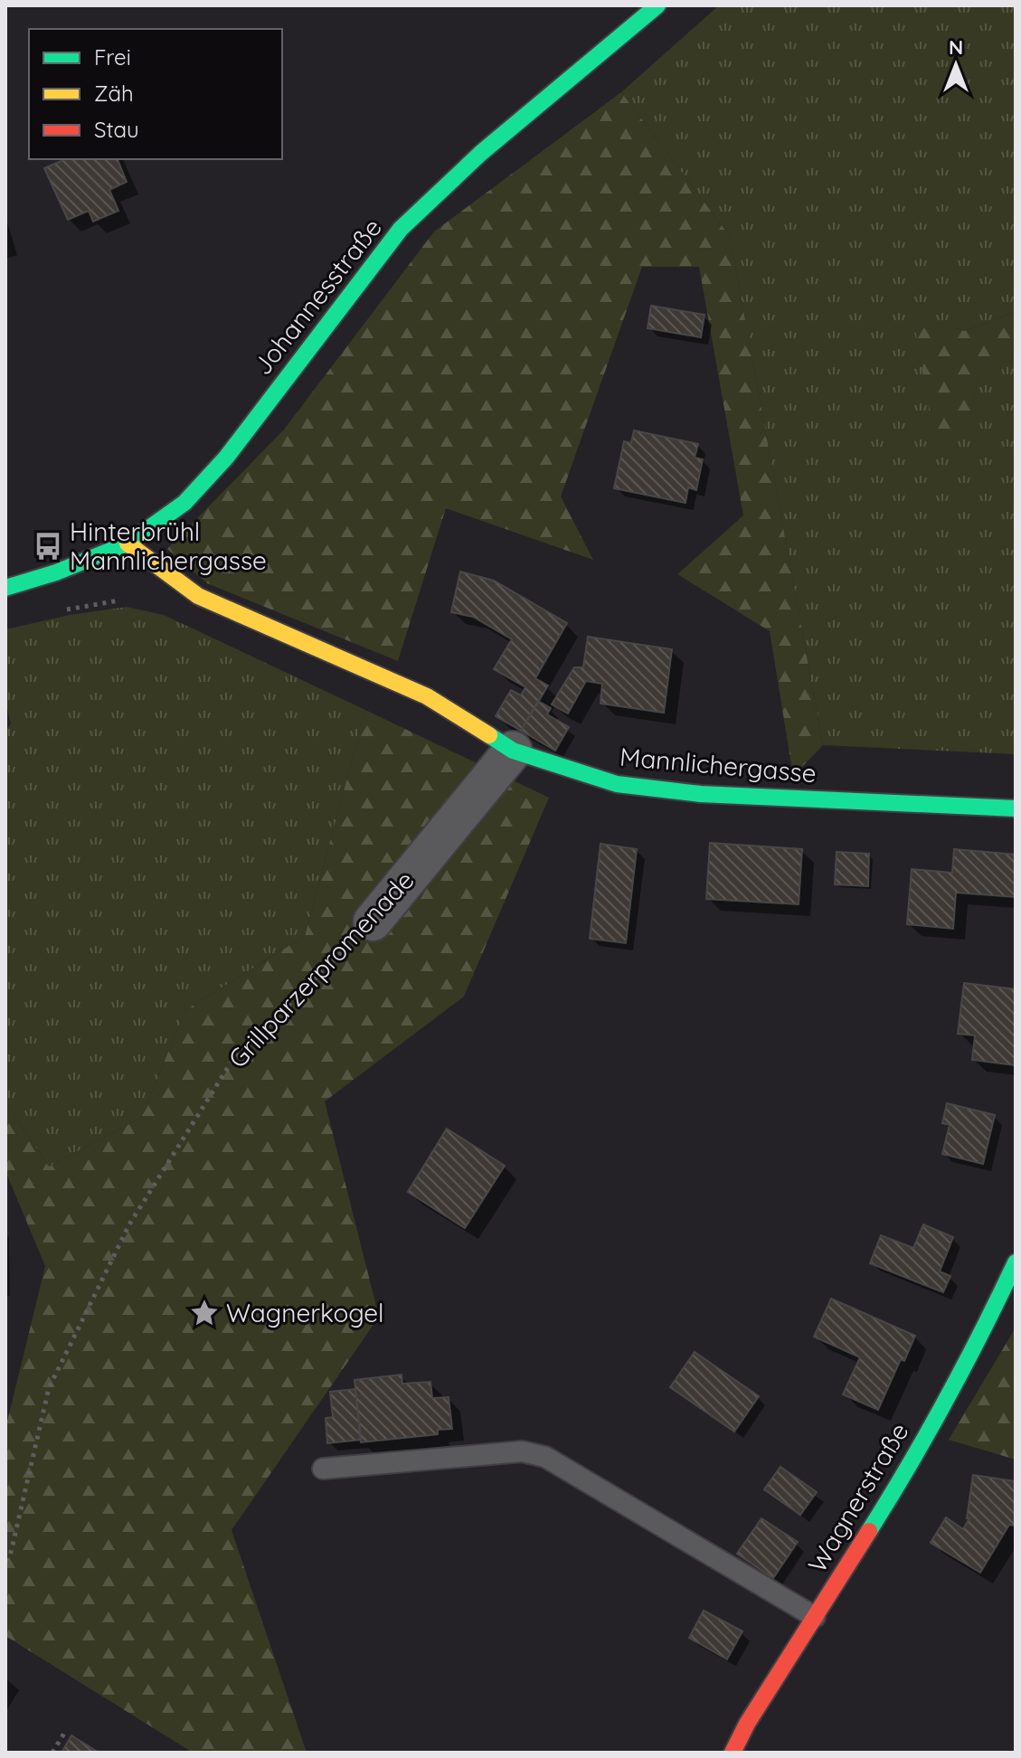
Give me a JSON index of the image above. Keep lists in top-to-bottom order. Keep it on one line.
{"streets":{"street":["Johannesstraße","Mannlichergasse","Grillparzerpromenade","Wagnerstraße"]},"crossings":[["Johannesstraße","Mannlichergasse"],["Mannlichergasse","Grillparzerpromenade"]],"places":{"bus stop":["Hinterbrühl Mannlichergasse"],"place":["Wagnerkogel"]},"legend":["Frei","Zäh","Stau"],"north":"top"}
